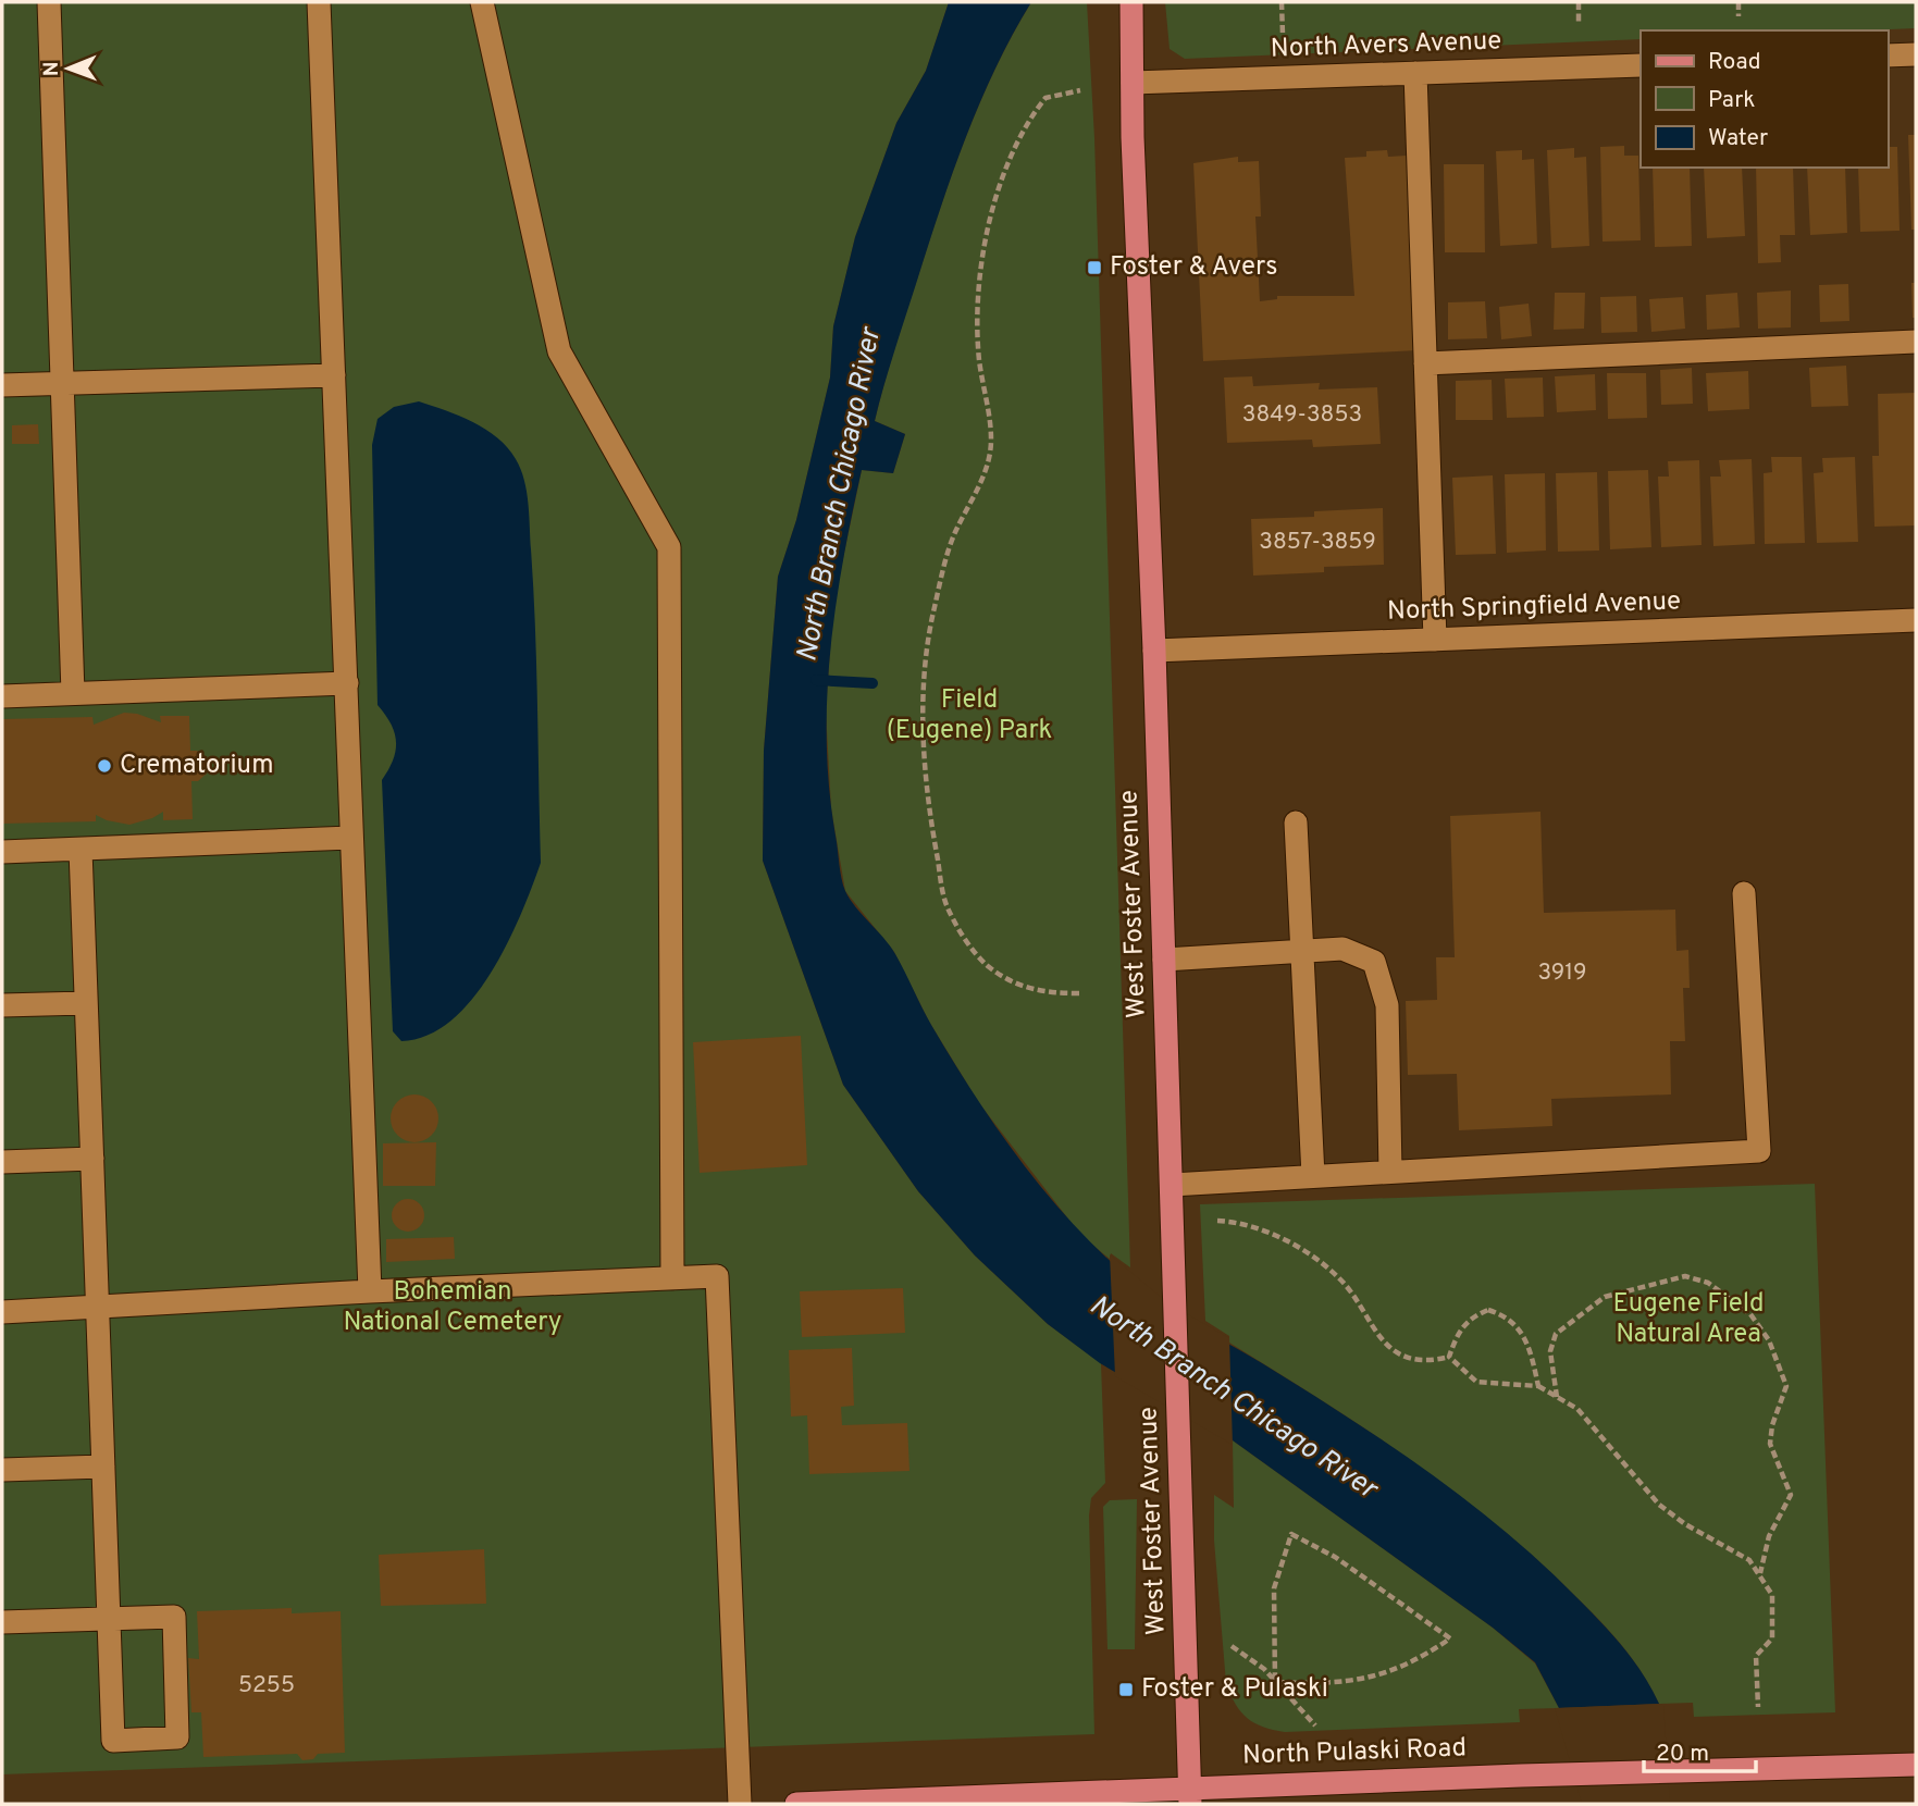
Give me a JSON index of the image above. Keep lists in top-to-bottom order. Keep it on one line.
{"streets":{"main road":["West Foster Avenue","North Pulaski Road"],"street":["North Avers Avenue","North Springfield Avenue"]},"crossings":[["North Avers Avenue","West Foster Avenue"],["North Springfield Avenue","West Foster Avenue"],["West Foster Avenue","North Pulaski Road"]],"water":["North Branch Chicago River"],"parks":["Field (Eugene) Park","Bohemian National Cemetery","Eugene Field Natural Area"],"places":{"transit":["Foster & Avers","Foster & Pulaski"],"other":["Crematorium"]},"house_numbers":["3849-3853","3857-3859","3919","5255"],"legend":["Road","Park","Water"],"scale_bar":"20 m","north":"left"}
